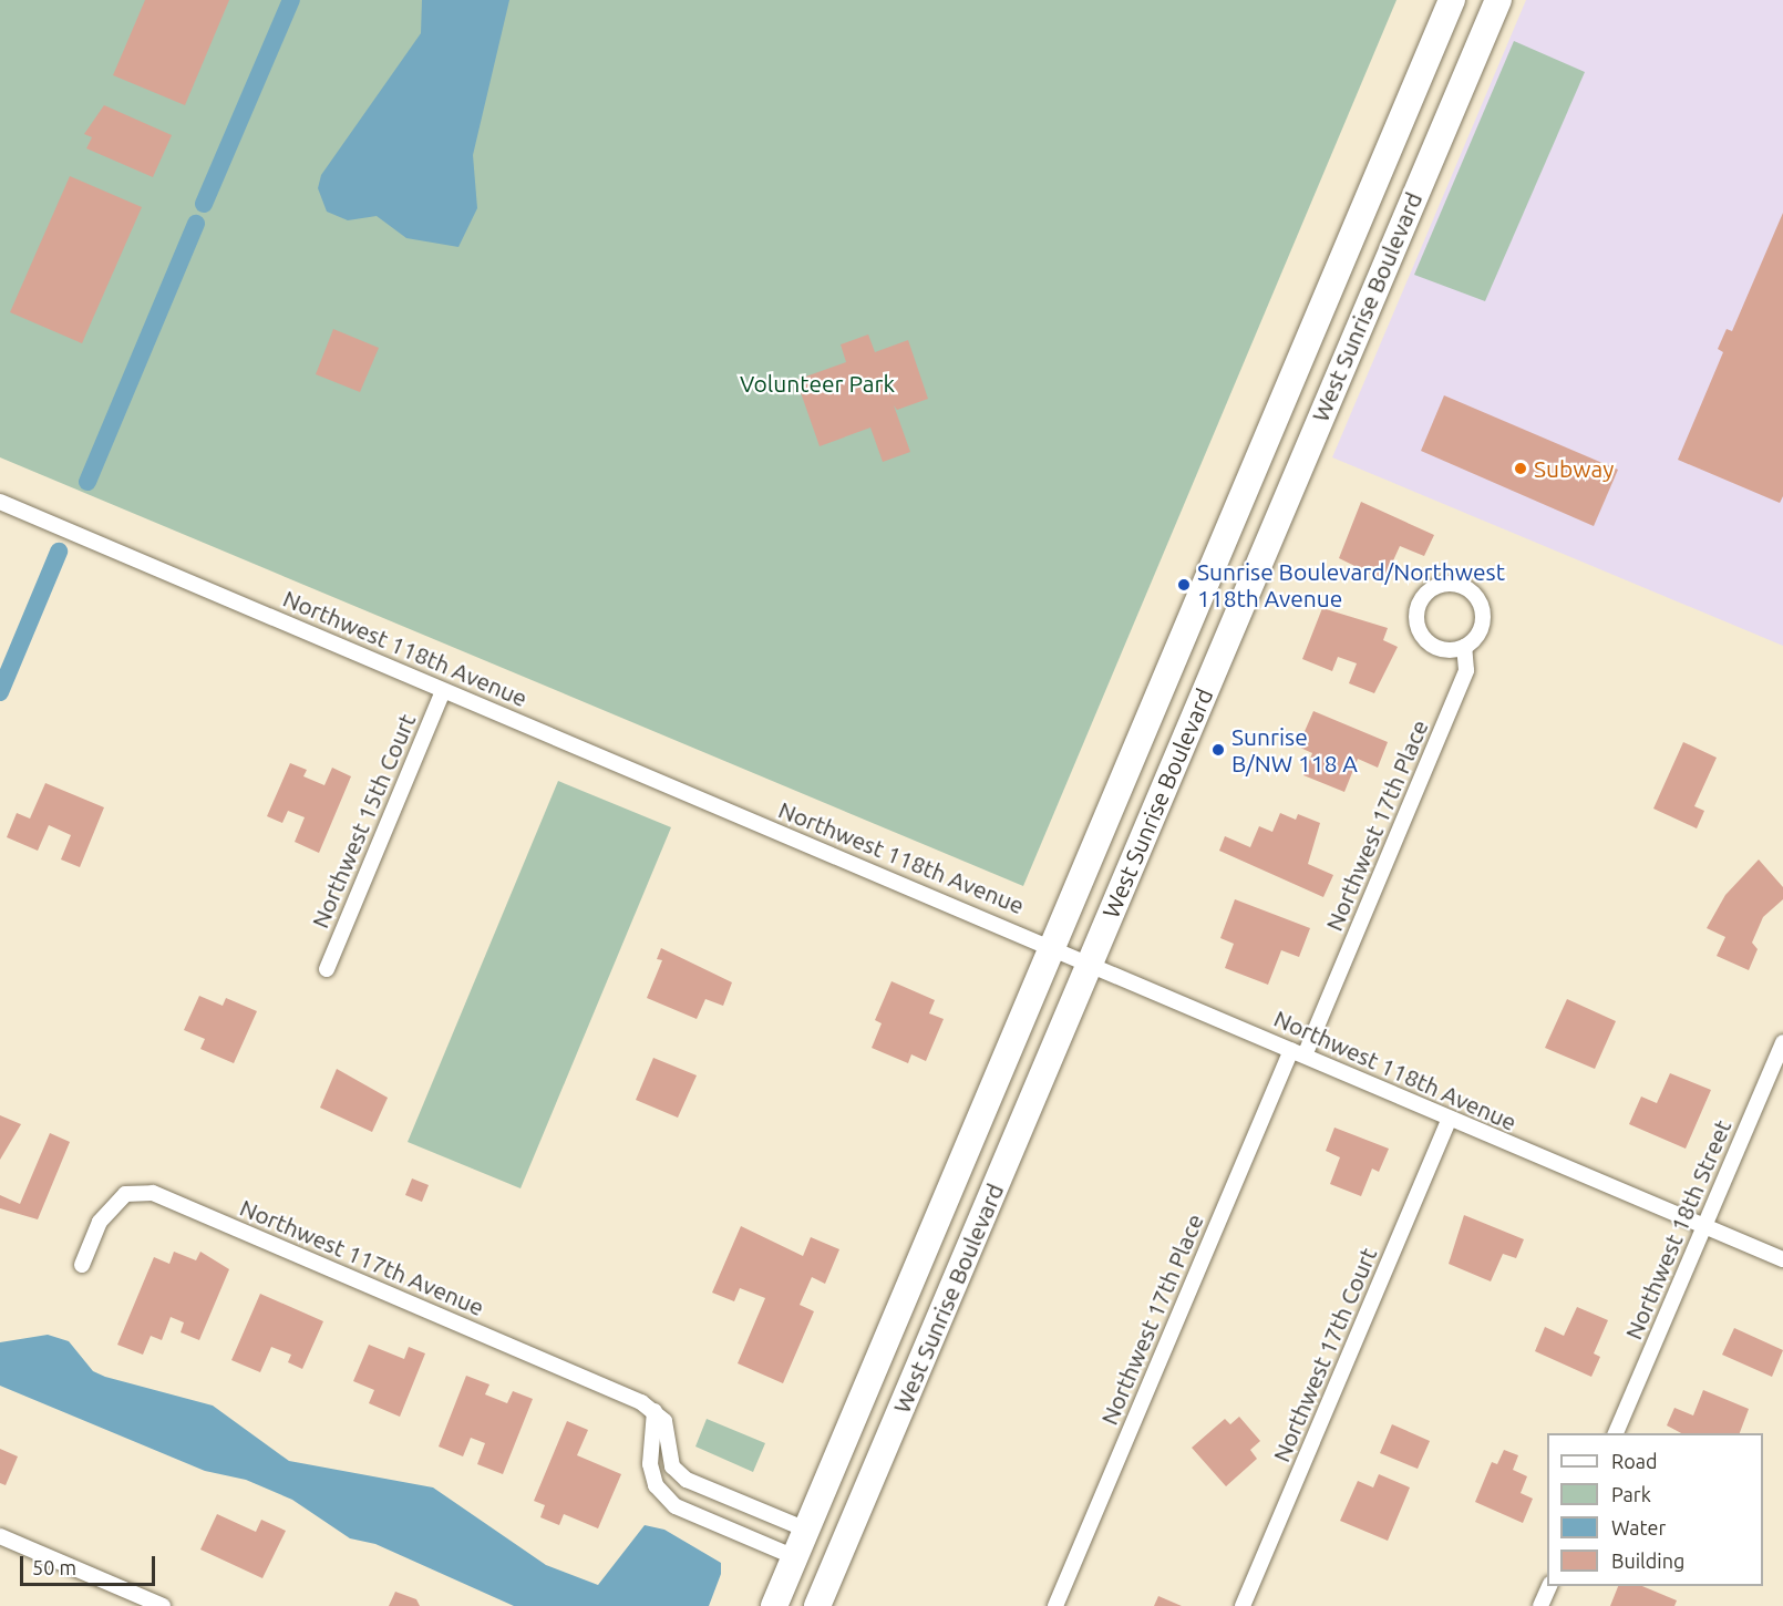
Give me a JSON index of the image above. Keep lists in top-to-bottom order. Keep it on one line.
{"streets":{"highway":["West Sunrise Boulevard"],"street":["Northwest 118th Avenue","Northwest 15th Court","Northwest 17th Place","Northwest 18th Street","Northwest 117th Avenue","Northwest 17th Court"]},"crossings":[["West Sunrise Boulevard","Northwest 118th Avenue"],["Northwest 118th Avenue","Northwest 15th Court"],["Northwest 118th Avenue","Northwest 17th Place"],["Northwest 118th Avenue","Northwest 18th Street"],["Northwest 118th Avenue","Northwest 17th Court"]],"parks":["Volunteer Park"],"places":["Subway","Sunrise Boulevard/Northwest 118th Avenue","Sunrise B/NW 118 A"],"legend":["Road","Park","Water","Building"],"scale_bar":"50 m"}
